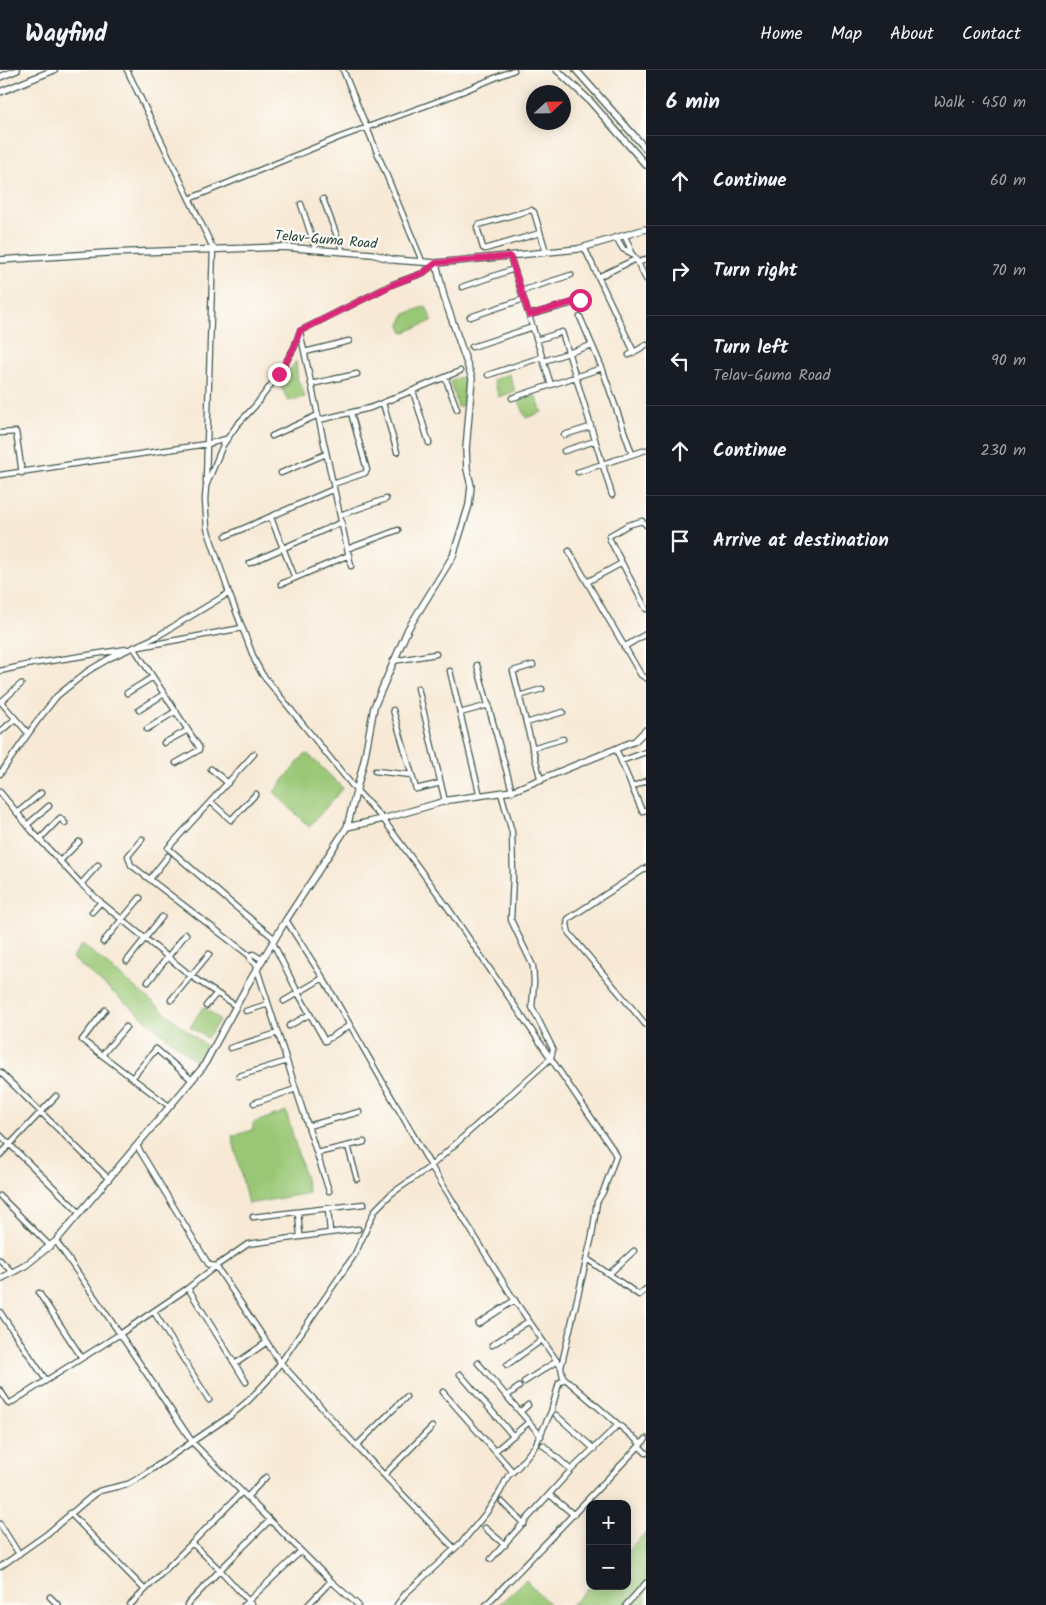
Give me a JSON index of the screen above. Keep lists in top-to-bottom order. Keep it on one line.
{"streets":{"street":["Telav-Guma Road"]},"north":"right","page":{"header":"Wayfind","nav":["Home","Map","About","Contact"],"heading":["6 min","Walk · 450 m"],"list":[["Continue","60 m"],["Turn right","70 m"],["Turn left","Telav-Guma Road","90 m"],["Continue","230 m"],"Arrive at destination"],"map_buttons":["+","−"]}}
